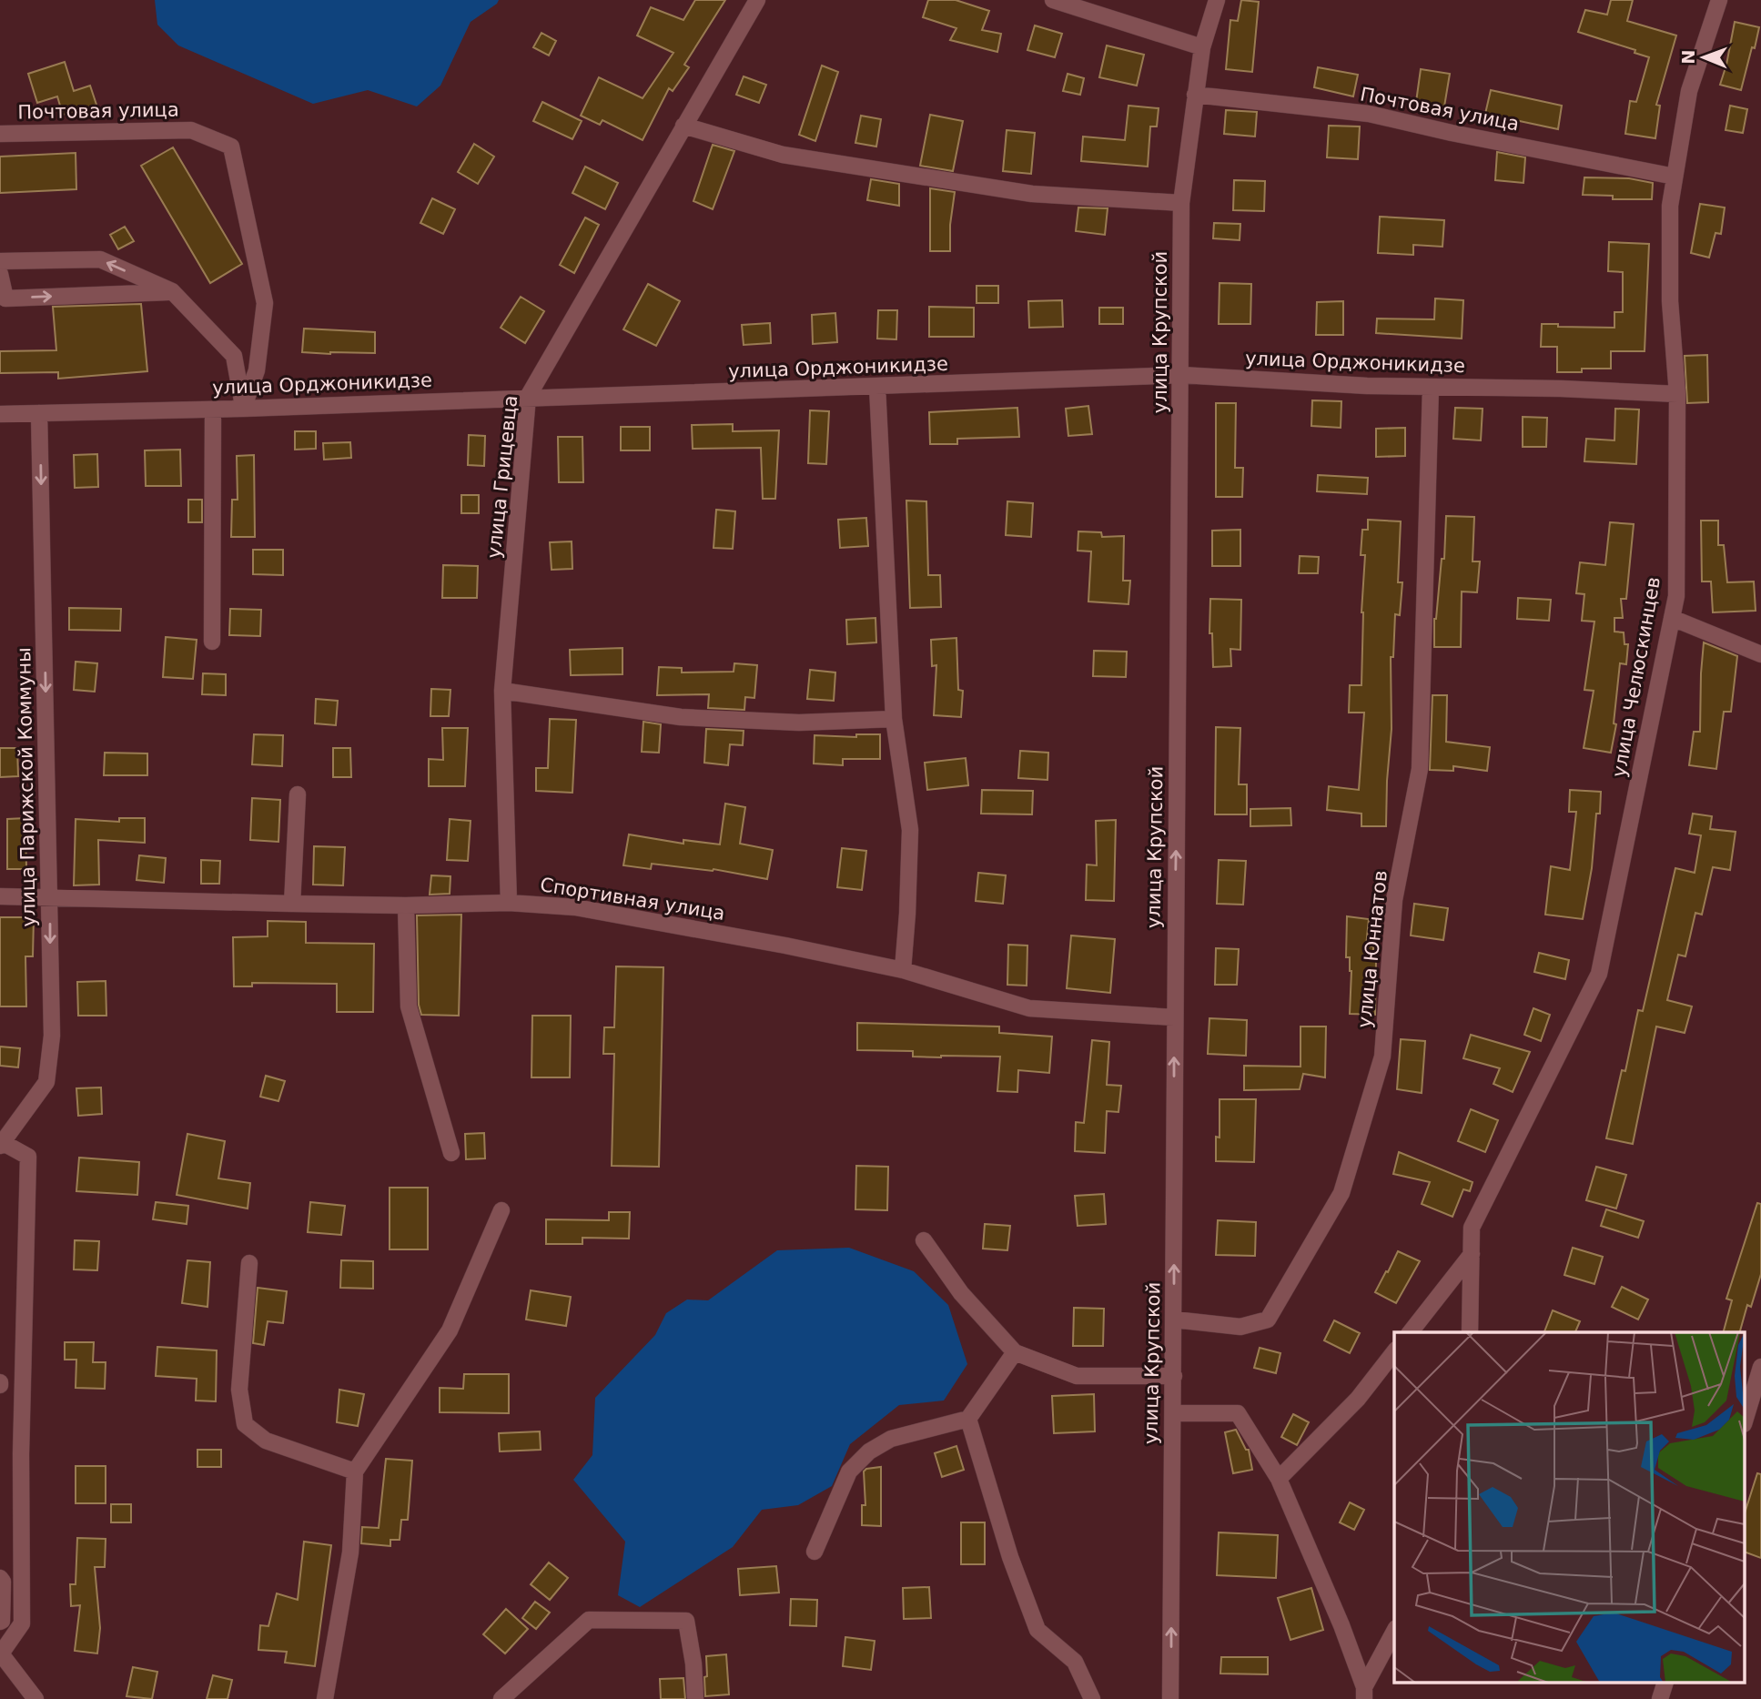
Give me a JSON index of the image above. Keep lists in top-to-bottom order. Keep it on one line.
{"streets":{"street":["Почтовая улица","улица Крупской","улица Орджоникидзе","улица Грицевца","улица Челюскинцев","улица Парижской Коммуны","Спортивная улица","улица Юннатов"]},"crossings":[["Почтовая улица","улица Крупской"],["Почтовая улица","улица Орджоникидзе"],["Почтовая улица","улица Челюскинцев"],["улица Крупской","улица Орджоникидзе"],["улица Крупской","Спортивная улица"],["улица Крупской","улица Юннатов"],["улица Орджоникидзе","улица Грицевца"],["улица Орджоникидзе","улица Челюскинцев"],["улица Орджоникидзе","улица Парижской Коммуны"],["улица Орджоникидзе","улица Юннатов"],["улица Грицевца","Спортивная улица"],["улица Парижской Коммуны","Спортивная улица"]],"one_way":["улица Крупской","улица Парижской Коммуны"],"north":"left"}
